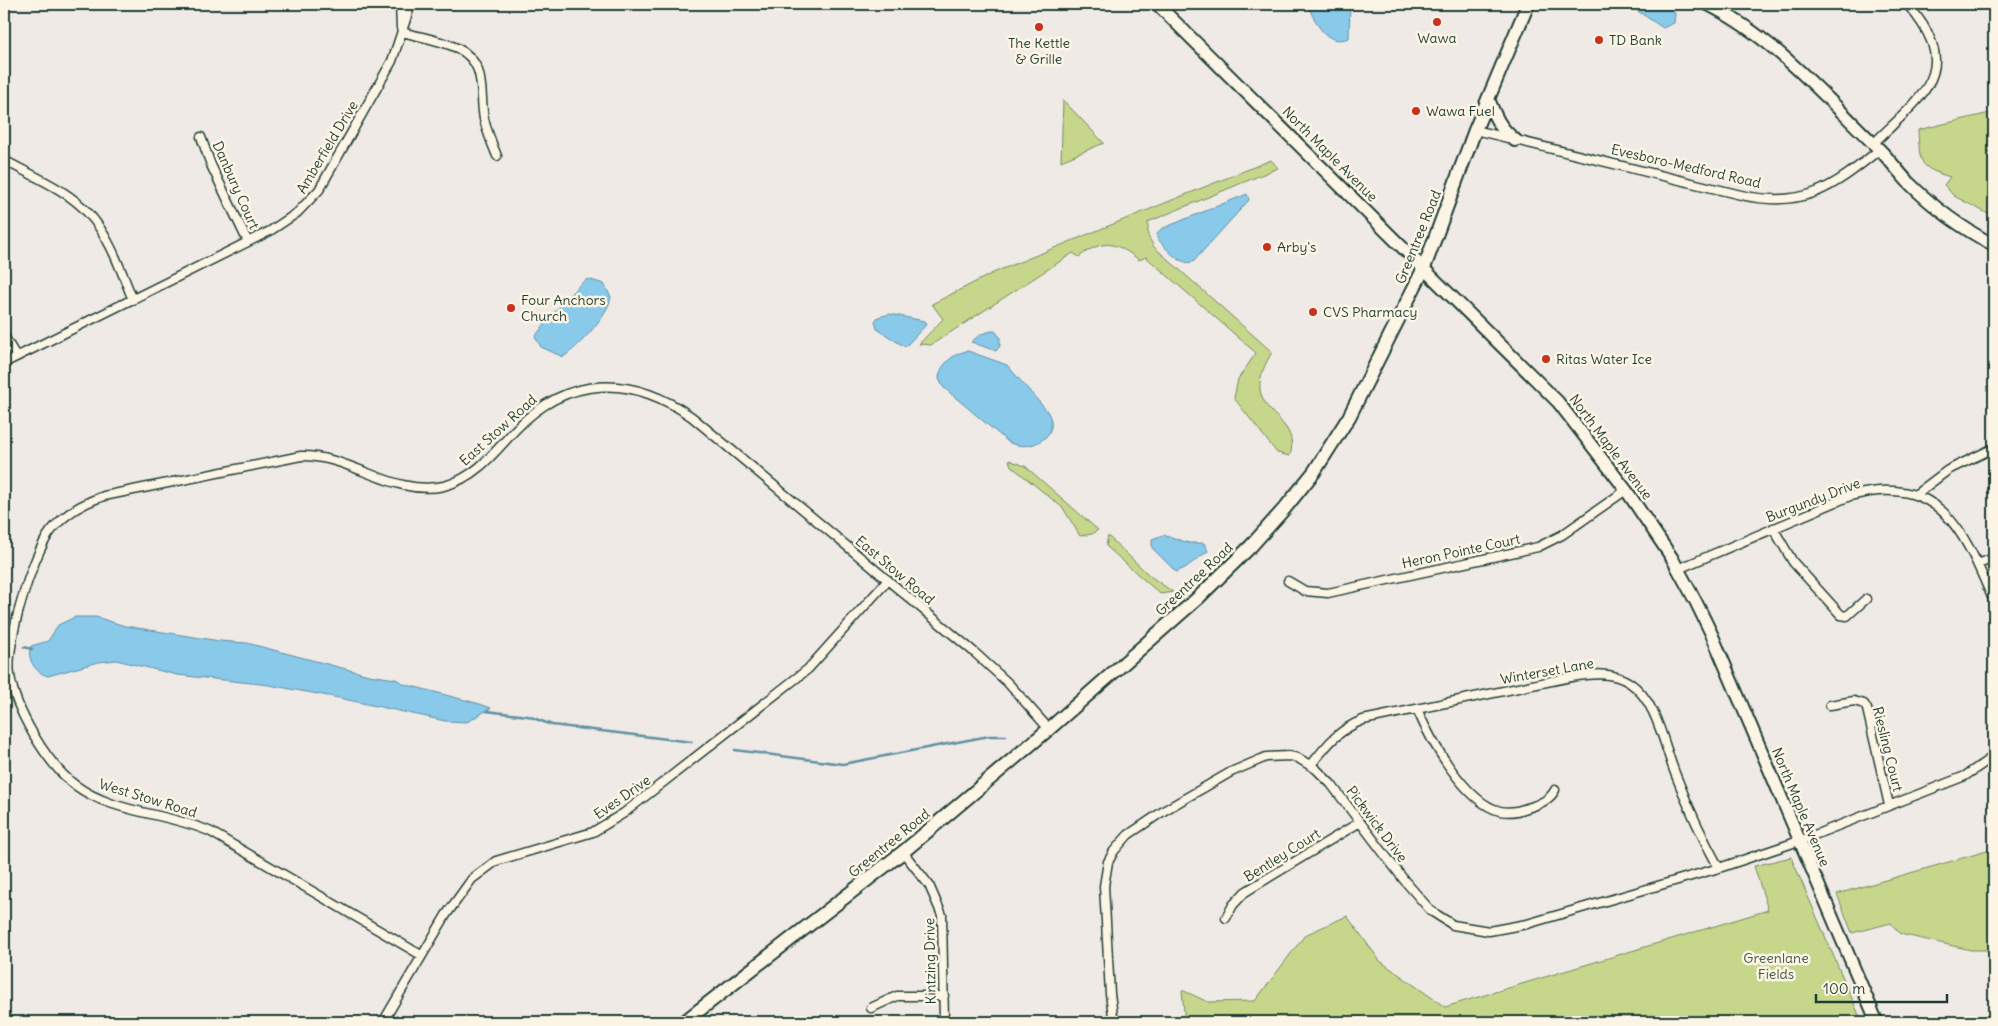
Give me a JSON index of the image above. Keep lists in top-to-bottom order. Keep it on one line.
{"streets":{"main road":["North Maple Avenue","Greentree Road"],"street":["Amberfield Drive","Evesboro-Medford Road","Danbury Court","East Stow Road","Burgundy Drive","Heron Pointe Court","Winterset Lane","Riesling Court","Eves Drive","West Stow Road","Pickwick Drive","Bentley Court","Kintzing Drive"]},"crossings":[["Amberfield Drive","Danbury Court"],["North Maple Avenue","Greentree Road"],["North Maple Avenue","Burgundy Drive"],["North Maple Avenue","Heron Pointe Court"],["North Maple Avenue","Pickwick Drive"],["Evesboro-Medford Road","Greentree Road"],["Greentree Road","East Stow Road"],["Greentree Road","Kintzing Drive"],["East Stow Road","Eves Drive"],["East Stow Road","West Stow Road"],["Winterset Lane","Pickwick Drive"],["Eves Drive","West Stow Road"],["Pickwick Drive","Bentley Court"]],"parks":["Greenlane Fields"],"places":["Wawa","The Kettle & Grille","TD Bank","Wawa Fuel","Arby's","Four Anchors Church","CVS Pharmacy","Ritas Water Ice"],"scale_bar":"100 m"}
